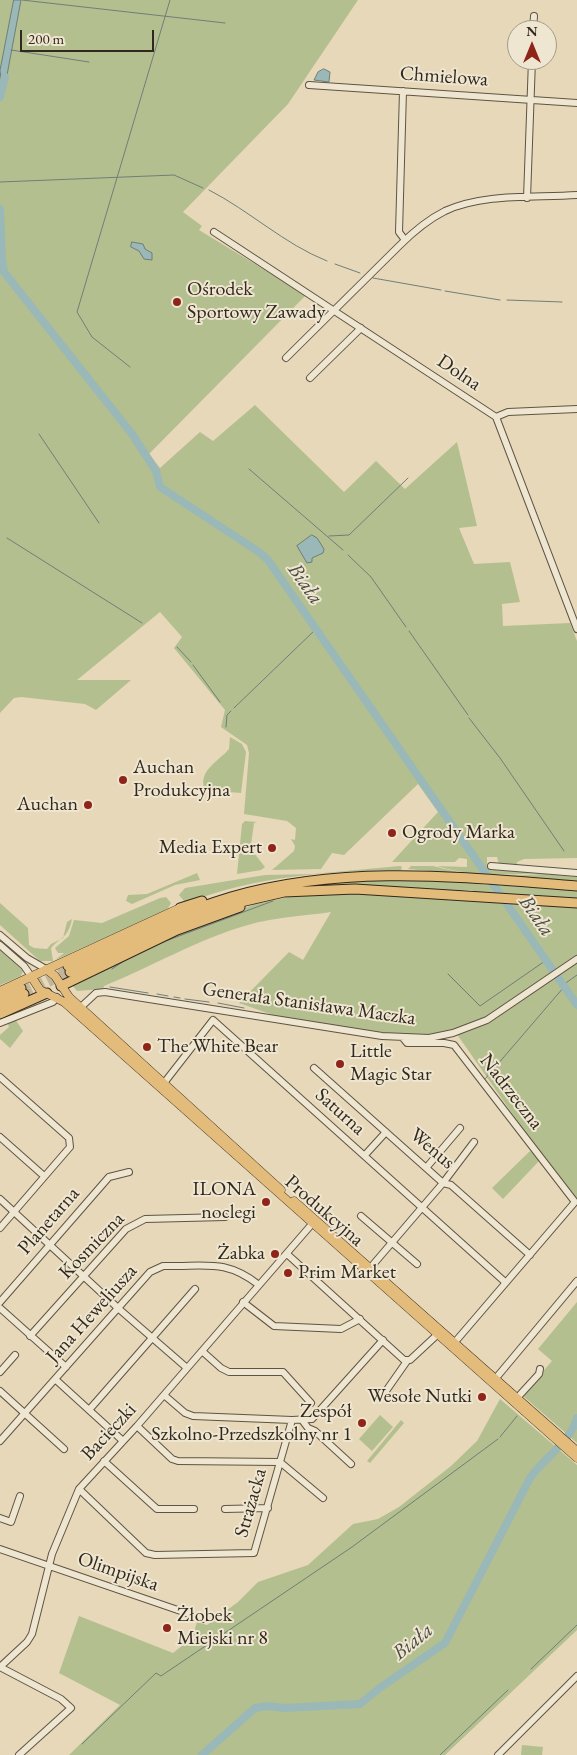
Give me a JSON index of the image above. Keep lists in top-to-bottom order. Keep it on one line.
{"streets":{"main road":["Produkcyjna"],"street":["Chmielowa","Dolna","Generała Stanisława Maczka","Nadrzeczna","Saturna","Wenus","Planetarna","Kosmiczna","Jana Heweliusza","Bacieczki","Strażacka","Olimpijska"]},"crossings":[["Generała Stanisława Maczka","Nadrzeczna"],["Generała Stanisława Maczka","Produkcyjna"],["Nadrzeczna","Wenus"],["Produkcyjna","Bacieczki"],["Jana Heweliusza","Bacieczki"],["Bacieczki","Strażacka"],["Bacieczki","Olimpijska"]],"water":["Biała"],"places":["Ośrodek Sportowy Zawady","Auchan Produkcyjna","Auchan","Ogrody Marka","Media Expert","The White Bear","Little Magic Star","ILONA noclegi","Żabka","Prim Market","Wesołe Nutki","Zespół Szkolno-Przedszkolny nr 1","Żłobek Miejski nr 8"],"scale_bar":"200 m","north":"top"}
